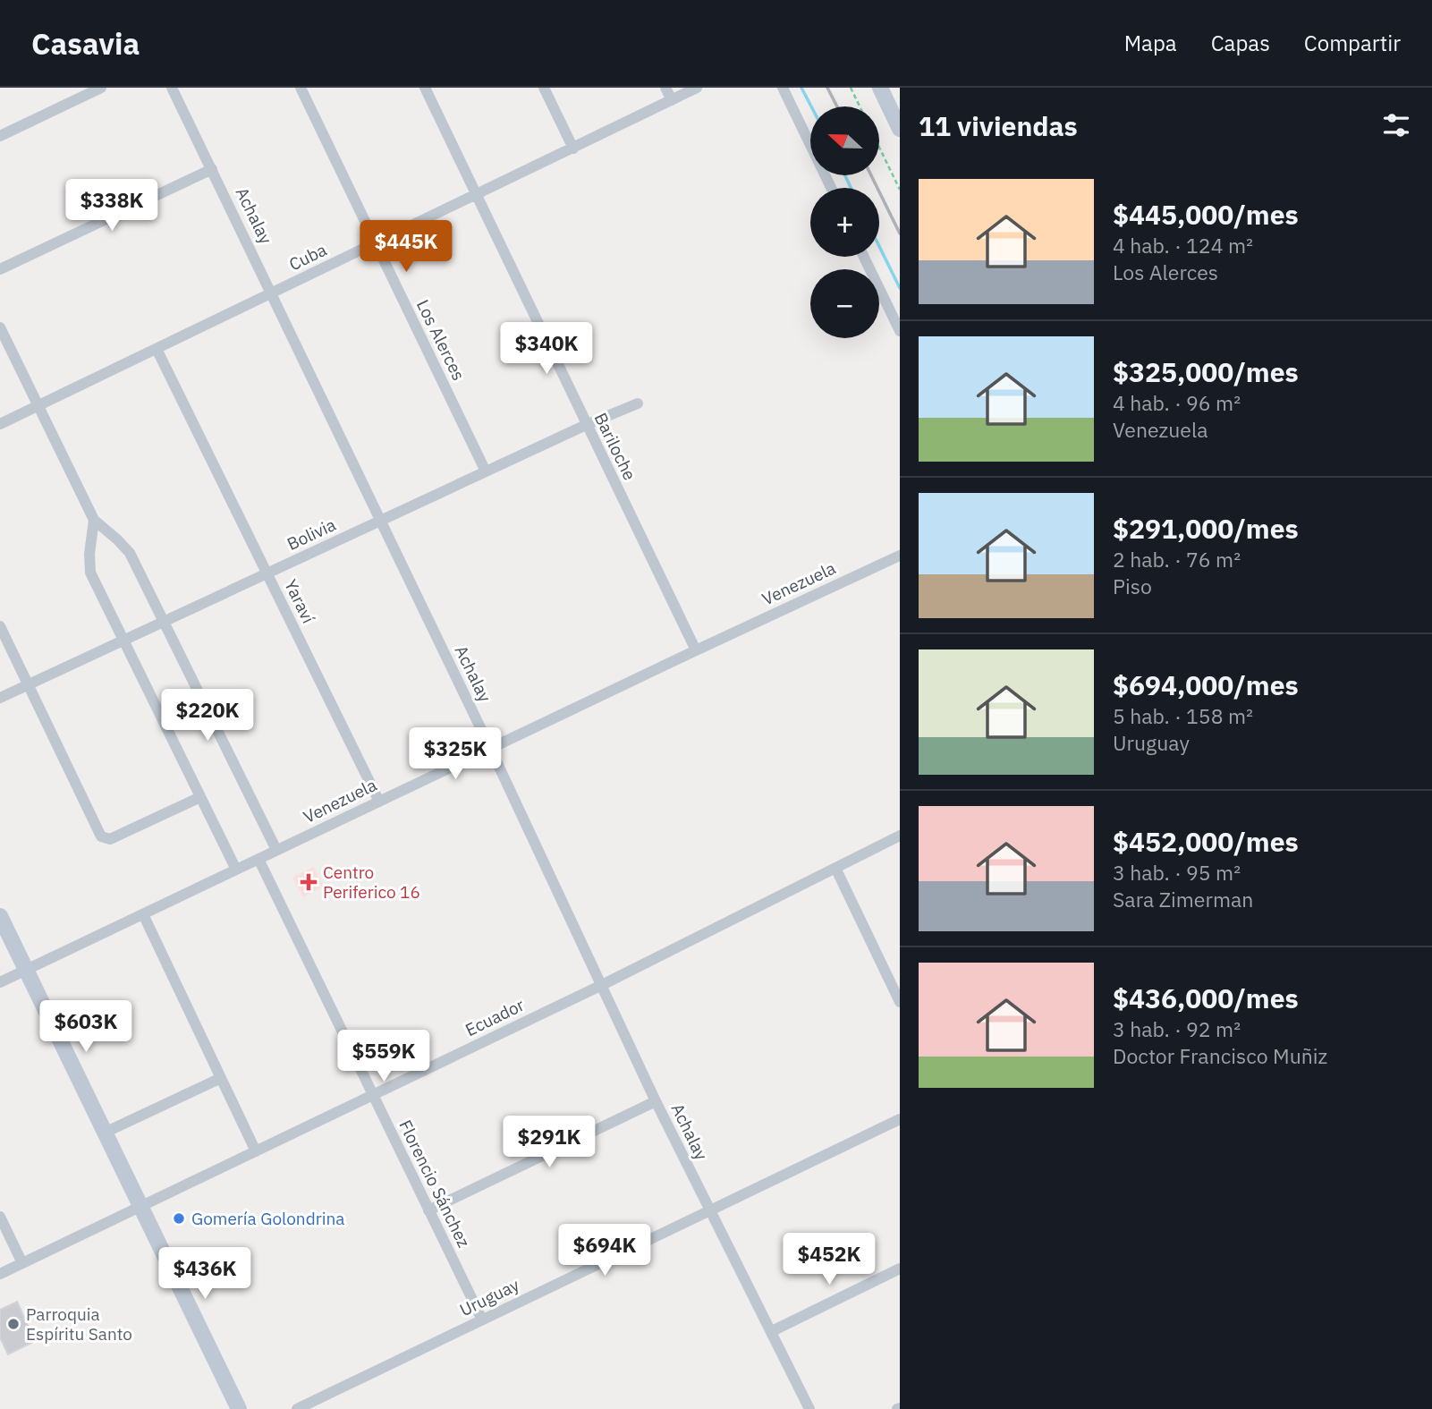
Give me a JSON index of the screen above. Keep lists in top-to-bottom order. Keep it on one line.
{"streets":{"street":["Achalay","Cuba","Los Alerces","Bariloche","Bolivia","Venezuela","Yaraví","Ecuador","Florencio Sánchez","Uruguay"]},"crossings":[["Achalay","Cuba"],["Achalay","Bolivia"],["Achalay","Venezuela"],["Achalay","Ecuador"],["Achalay","Uruguay"],["Cuba","Los Alerces"],["Cuba","Bariloche"],["Cuba","Yaraví"],["Los Alerces","Bolivia"],["Bariloche","Bolivia"],["Bariloche","Venezuela"],["Bolivia","Yaraví"],["Venezuela","Yaraví"],["Venezuela","Florencio Sánchez"],["Ecuador","Florencio Sánchez"],["Florencio Sánchez","Uruguay"]],"places":{"health":["Centro Periferico 16"],"other":["Gomería Golondrina","Parroquia Espíritu Santo"]},"north":"left","page":{"header":"Casavia","nav":["Mapa","Capas","Compartir"],"heading":"11 viviendas","map_buttons":["+","−"],"list":[{"name":"$445,000/mes","note":"4 hab. · 124 m² · Los Alerces"},{"name":"$325,000/mes","note":"4 hab. · 96 m² · Venezuela"},{"name":"$291,000/mes","note":"2 hab. · 76 m² · Piso"},{"name":"$694,000/mes","note":"5 hab. · 158 m² · Uruguay"},{"name":"$452,000/mes","note":"3 hab. · 95 m² · Sara Zimerman"},{"name":"$436,000/mes","note":"3 hab. · 92 m² · Doctor Francisco Muñiz"}],"price":["$338K","$445K","$340K","$220K","$325K","$603K","$559K","$291K","$694K","$452K","$436K"]}}
